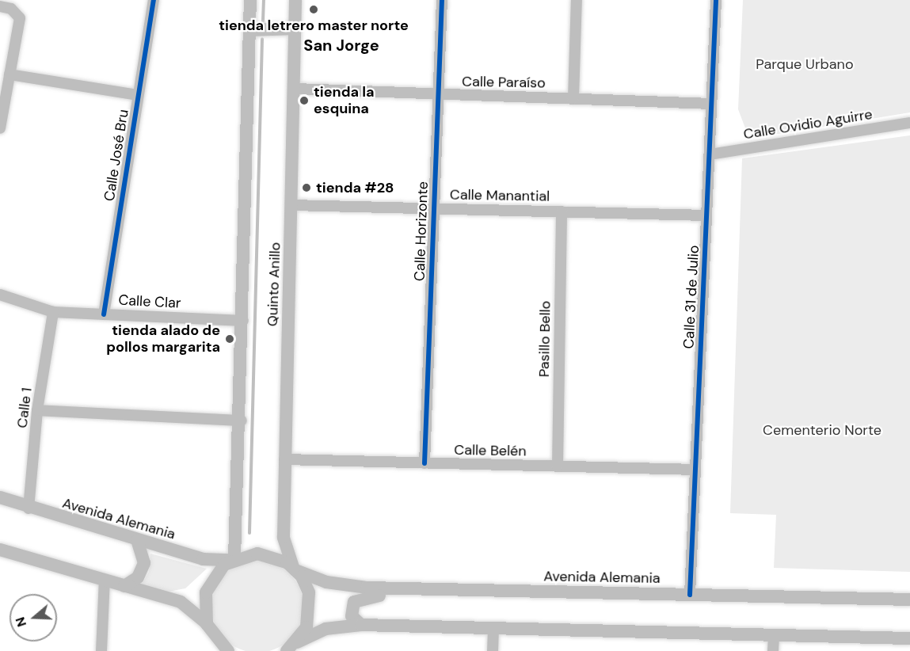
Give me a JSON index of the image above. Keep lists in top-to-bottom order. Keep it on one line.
{"streets":{"main road":["Quinto Anillo","Avenida Alemania"],"street":["Calle Paraíso","Calle Ovidio Aguirre","Calle José Bru","Calle Manantial","Calle Horizonte","Calle 31 de Julio","Calle Clar","Pasillo Bello","Calle 1","Calle Belén"]},"crossings":[["Calle Paraíso","Calle Horizonte"],["Calle Paraíso","Quinto Anillo"],["Calle Paraíso","Calle 31 de Julio"],["Calle Ovidio Aguirre","Calle 31 de Julio"],["Calle José Bru","Calle Clar"],["Calle Manantial","Calle Horizonte"],["Calle Manantial","Quinto Anillo"],["Calle Manantial","Calle 31 de Julio"],["Calle Manantial","Pasillo Bello"],["Calle Horizonte","Calle Belén"],["Quinto Anillo","Calle Clar"],["Quinto Anillo","Calle Belén"],["Quinto Anillo","Avenida Alemania"],["Calle 31 de Julio","Calle Belén"],["Calle 31 de Julio","Avenida Alemania"],["Calle Clar","Calle 1"],["Pasillo Bello","Calle Belén"],["Calle 1","Avenida Alemania"]],"districts":["San Jorge"],"parks":["Parque Urbano","Cementerio Norte"],"places":["tienda letrero master norte","tienda la esquina","tienda #28","tienda alado de pollos margarita"],"north":"left"}
